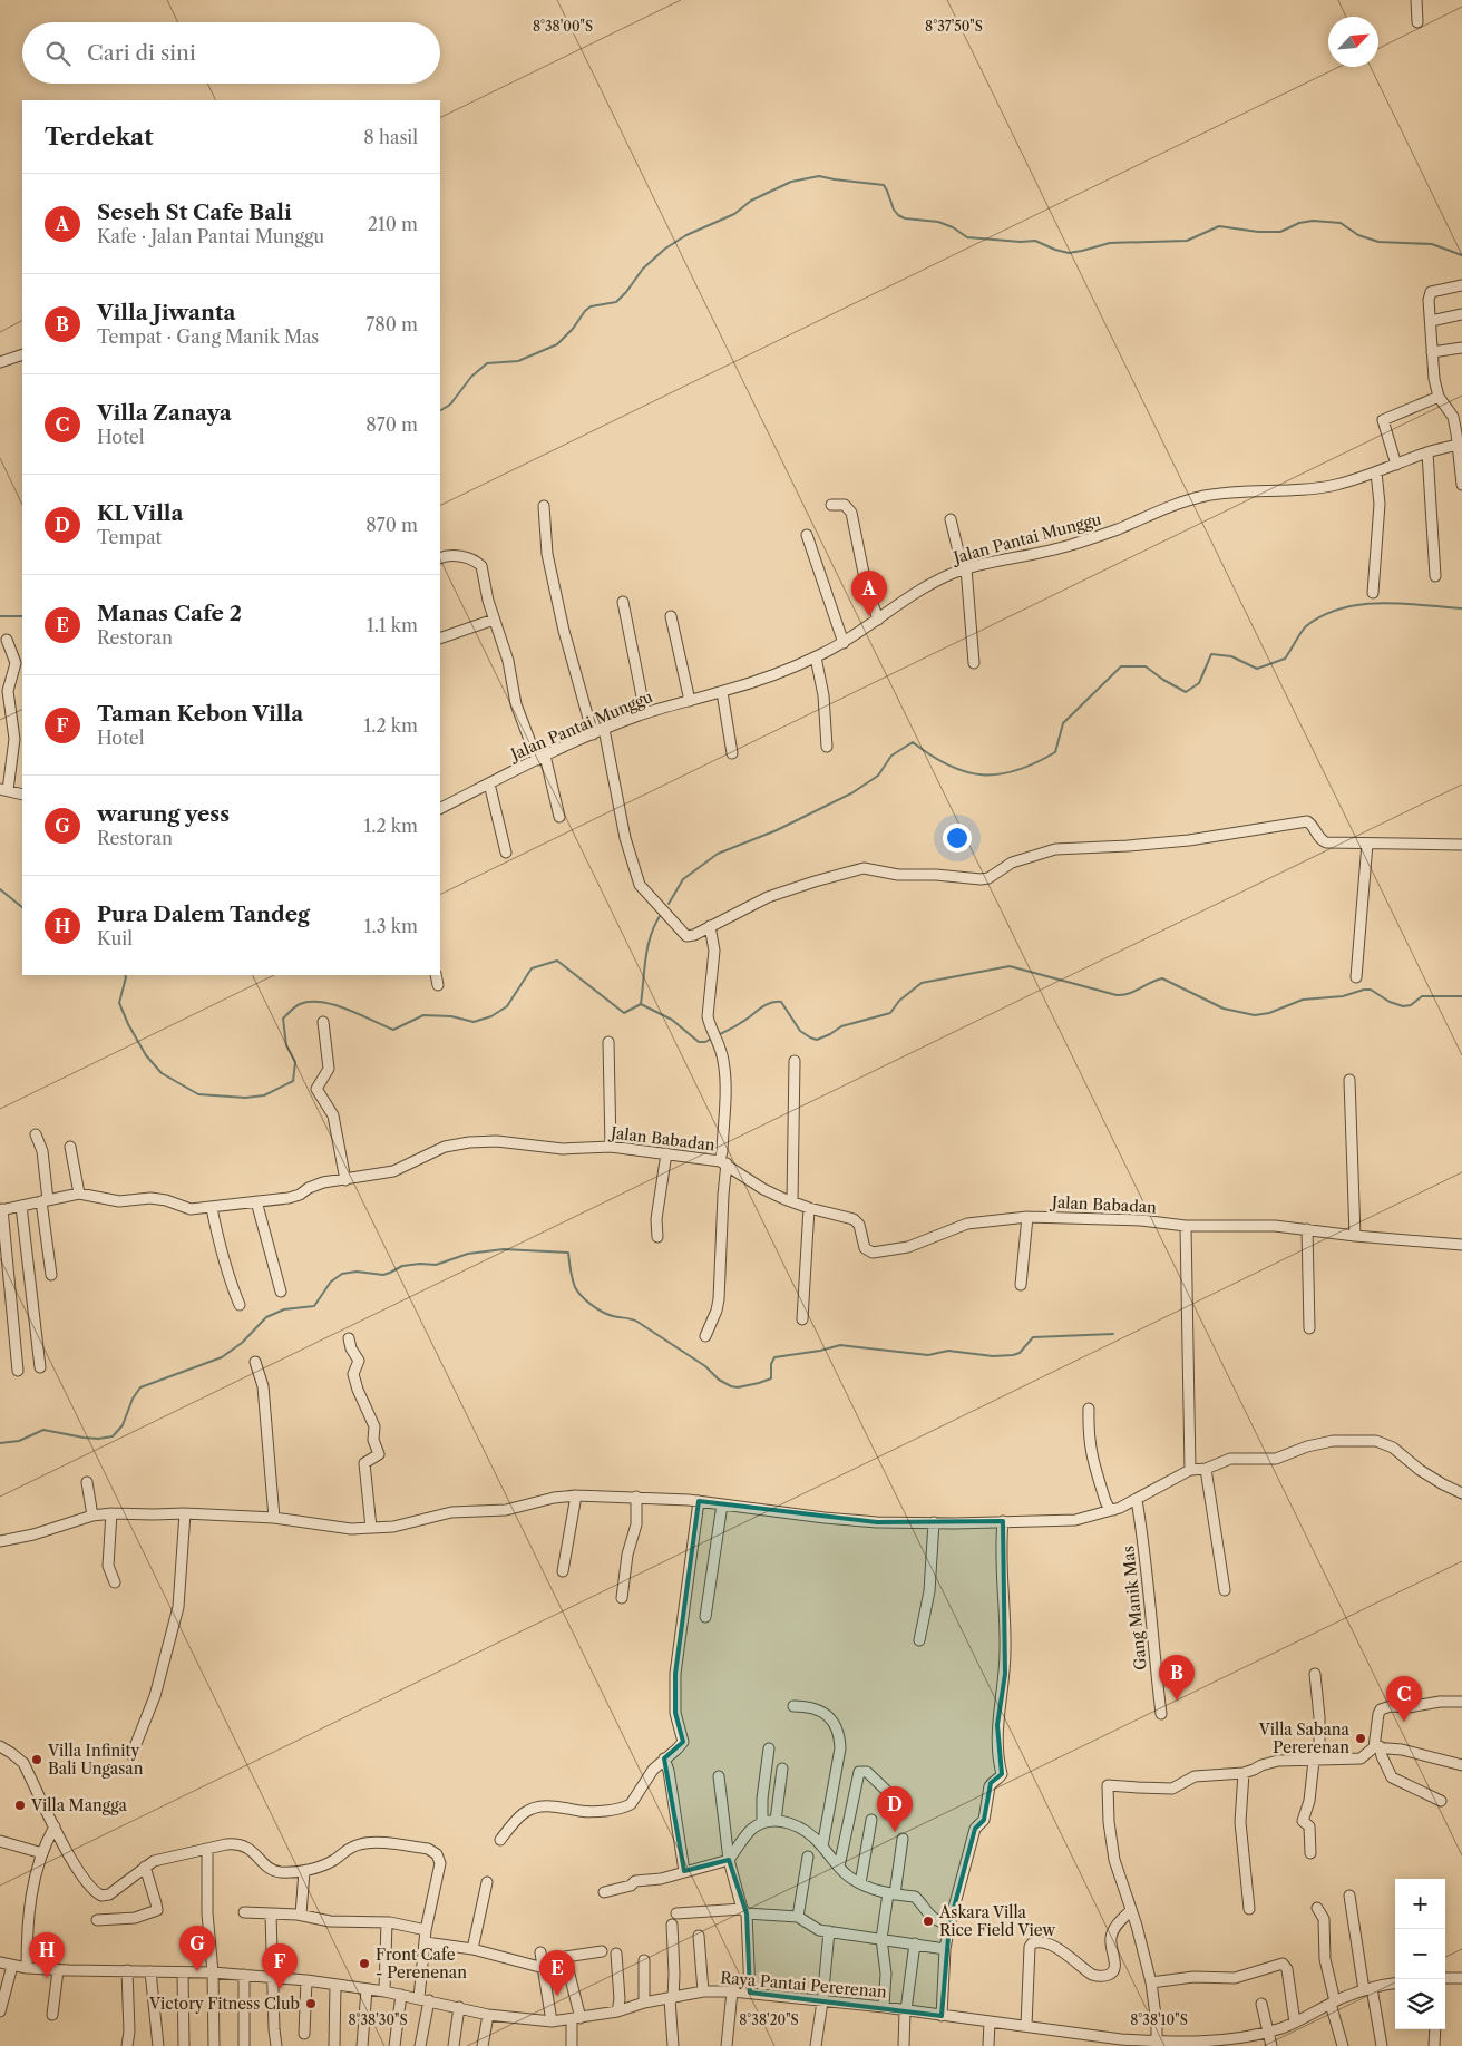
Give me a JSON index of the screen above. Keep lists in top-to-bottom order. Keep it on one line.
{"streets":{"street":["Jalan Pantai Munggu","Jalan Babadan","Gang Manik Mas","Raya Pantai Pererenan"]},"places":["Villa Sabana Pererenan","Villa Infinity Bali Ungasan","Villa Mangga","Askara Villa Rice Field View","Front Cafe - Perenenan","Victory Fitness Club"],"north":"top right","page":{"search":"Cari di sini","heading":["Terdekat","8 hasil"],"list":[{"mark":"A","name":"Seseh St Cafe Bali","note":"Kafe · Jalan Pantai Munggu","value":"210 m"},{"mark":"B","name":"Villa Jiwanta","note":"Tempat · Gang Manik Mas","value":"780 m"},{"mark":"C","name":"Villa Zanaya","note":"Hotel","value":"870 m"},{"mark":"D","name":"KL Villa","note":"Tempat","value":"870 m"},{"mark":"E","name":"Manas Cafe 2","note":"Restoran","value":"1.1 km"},{"mark":"F","name":"Taman Kebon Villa","note":"Hotel","value":"1.2 km"},{"mark":"G","name":"warung yess","note":"Restoran","value":"1.2 km"},{"mark":"H","name":"Pura Dalem Tandeg","note":"Kuil","value":"1.3 km"}],"pins":["A","B","C","D","G","H","F","E"],"map_buttons":["+","−"]},"coordinates":["8°38'00\"S","8°37'50\"S","8°38'30\"S","8°38'20\"S","8°38'10\"S"]}
